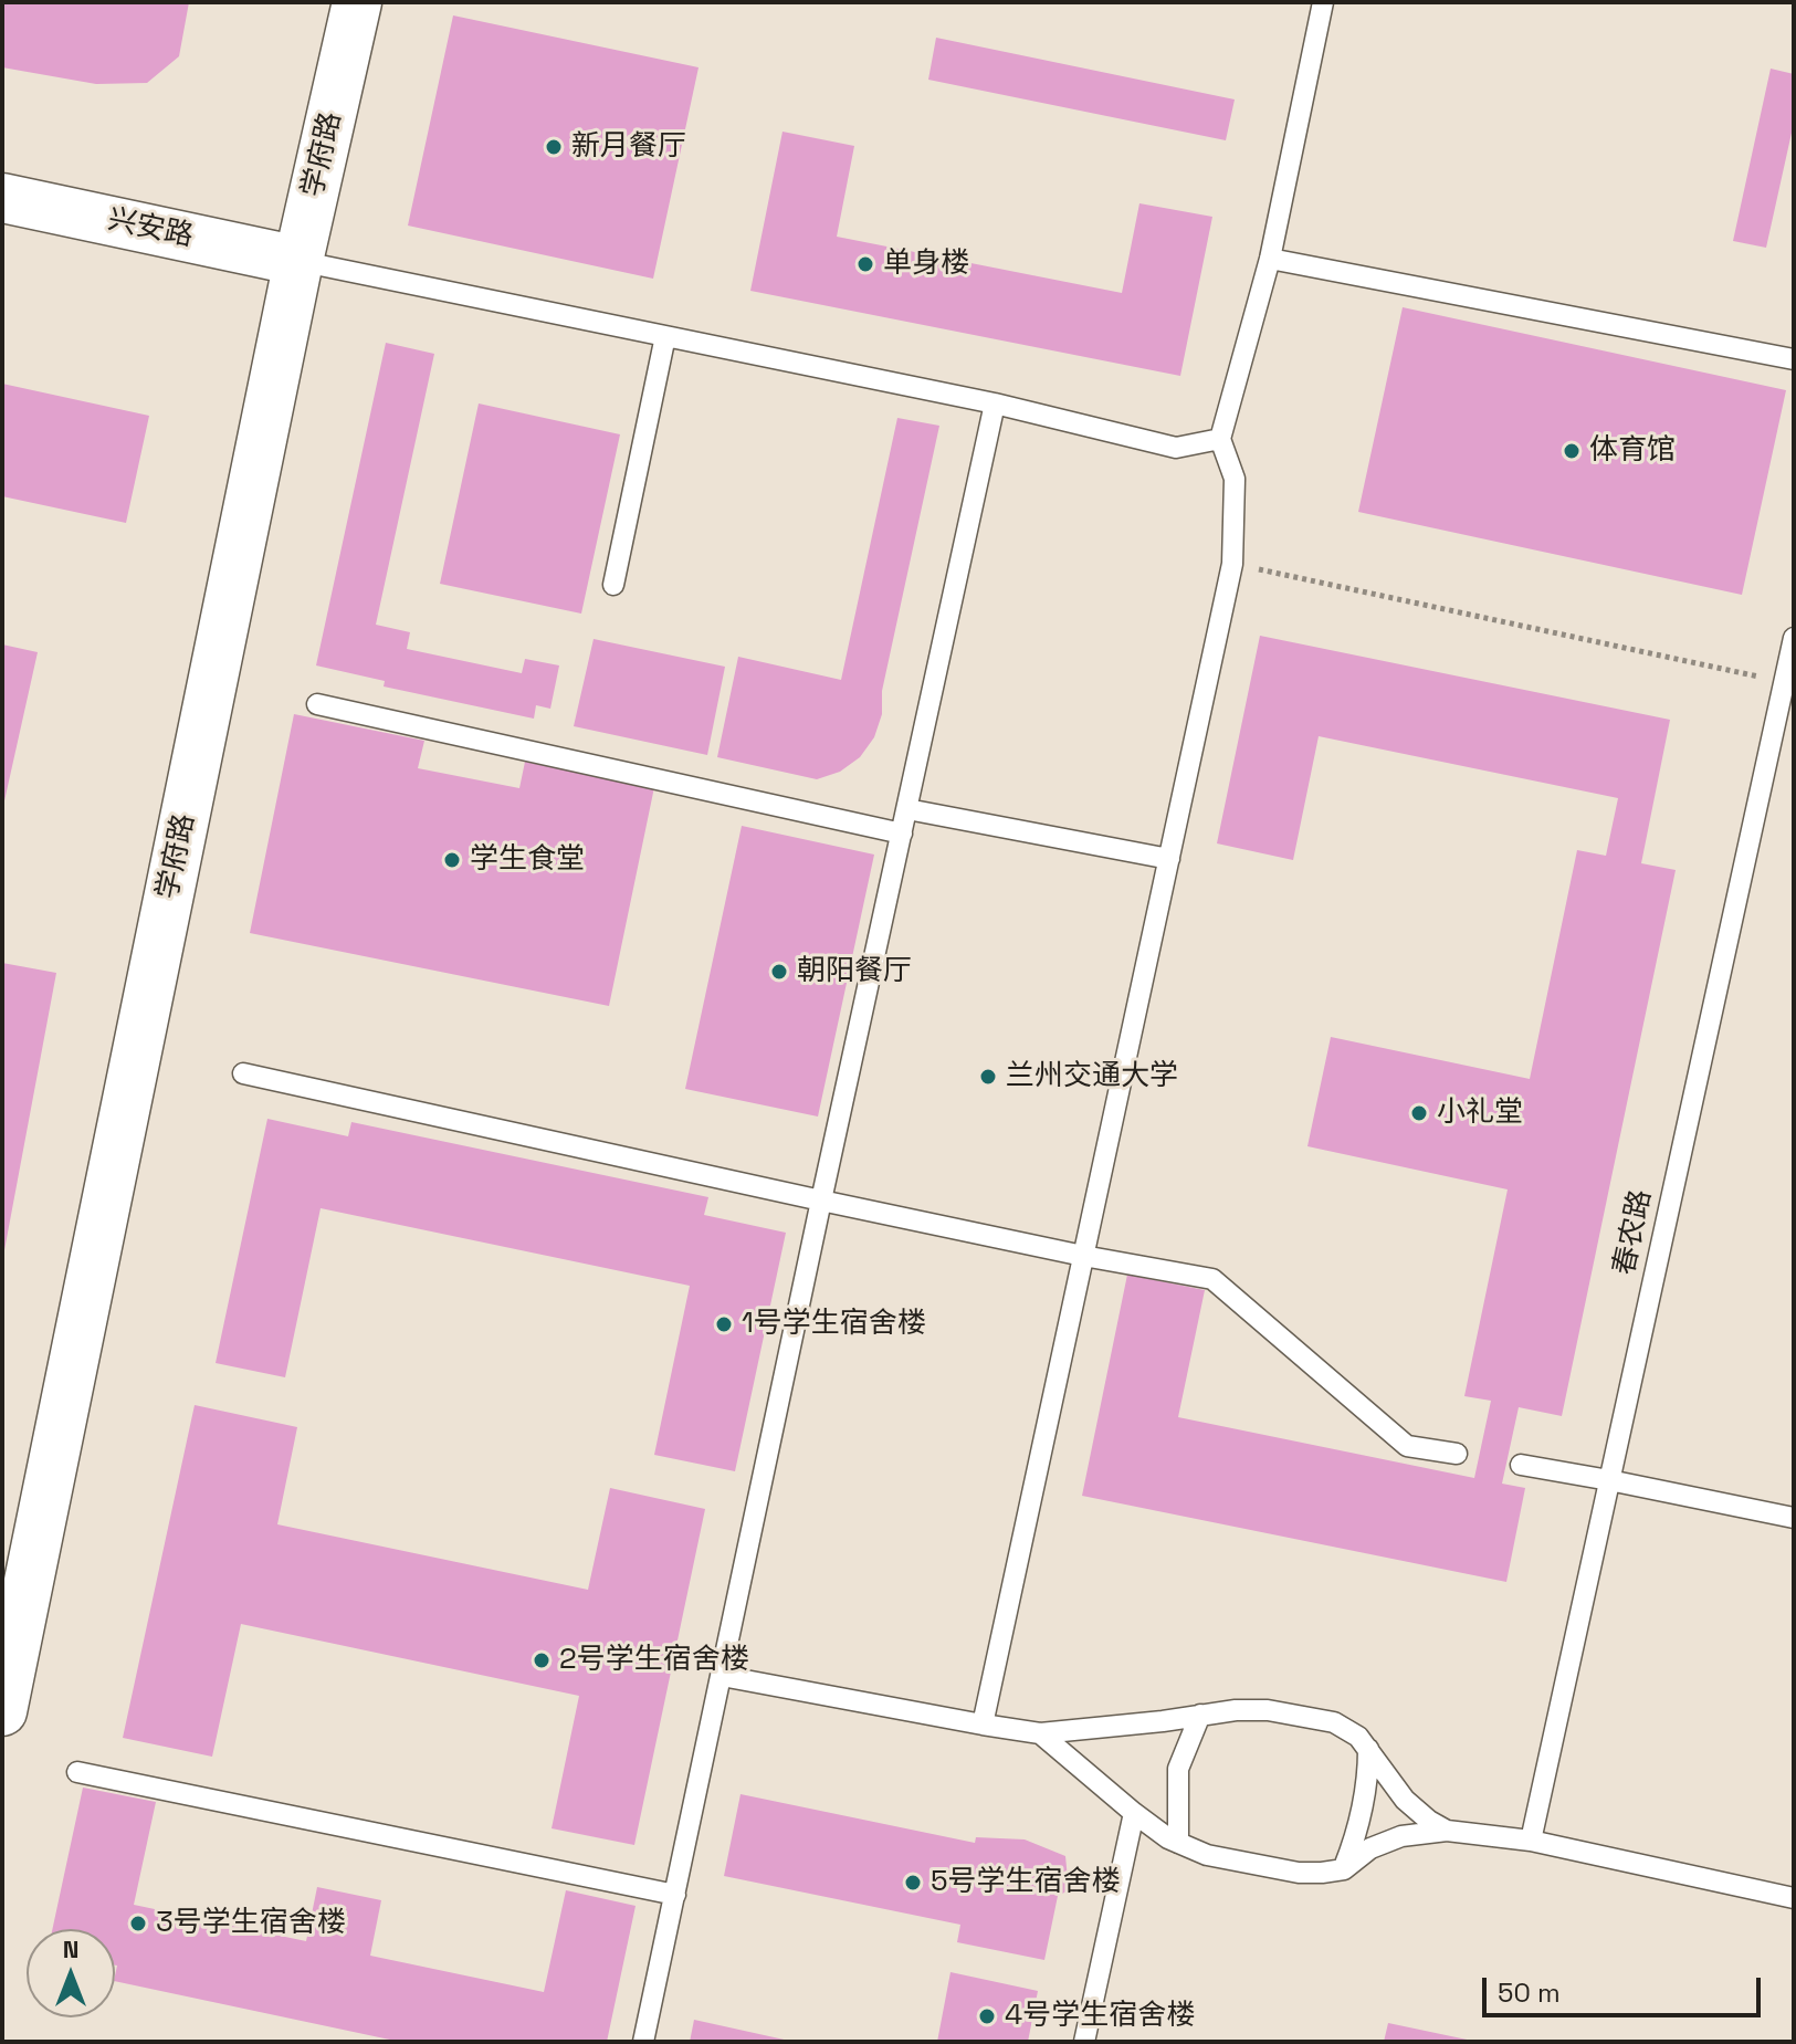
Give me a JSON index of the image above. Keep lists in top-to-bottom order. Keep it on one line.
{"streets":{"street":["学府路","兴安路"],"lane":["春农路"]},"crossings":[["学府路","兴安路"]],"places":["新月餐厅","单身楼","体育馆","学生食堂","朝阳餐厅","兰州交通大学","小礼堂","1号学生宿舍楼","2号学生宿舍楼","5号学生宿舍楼","3号学生宿舍楼","4号学生宿舍楼"],"scale_bar":"50 m","north":"top"}
